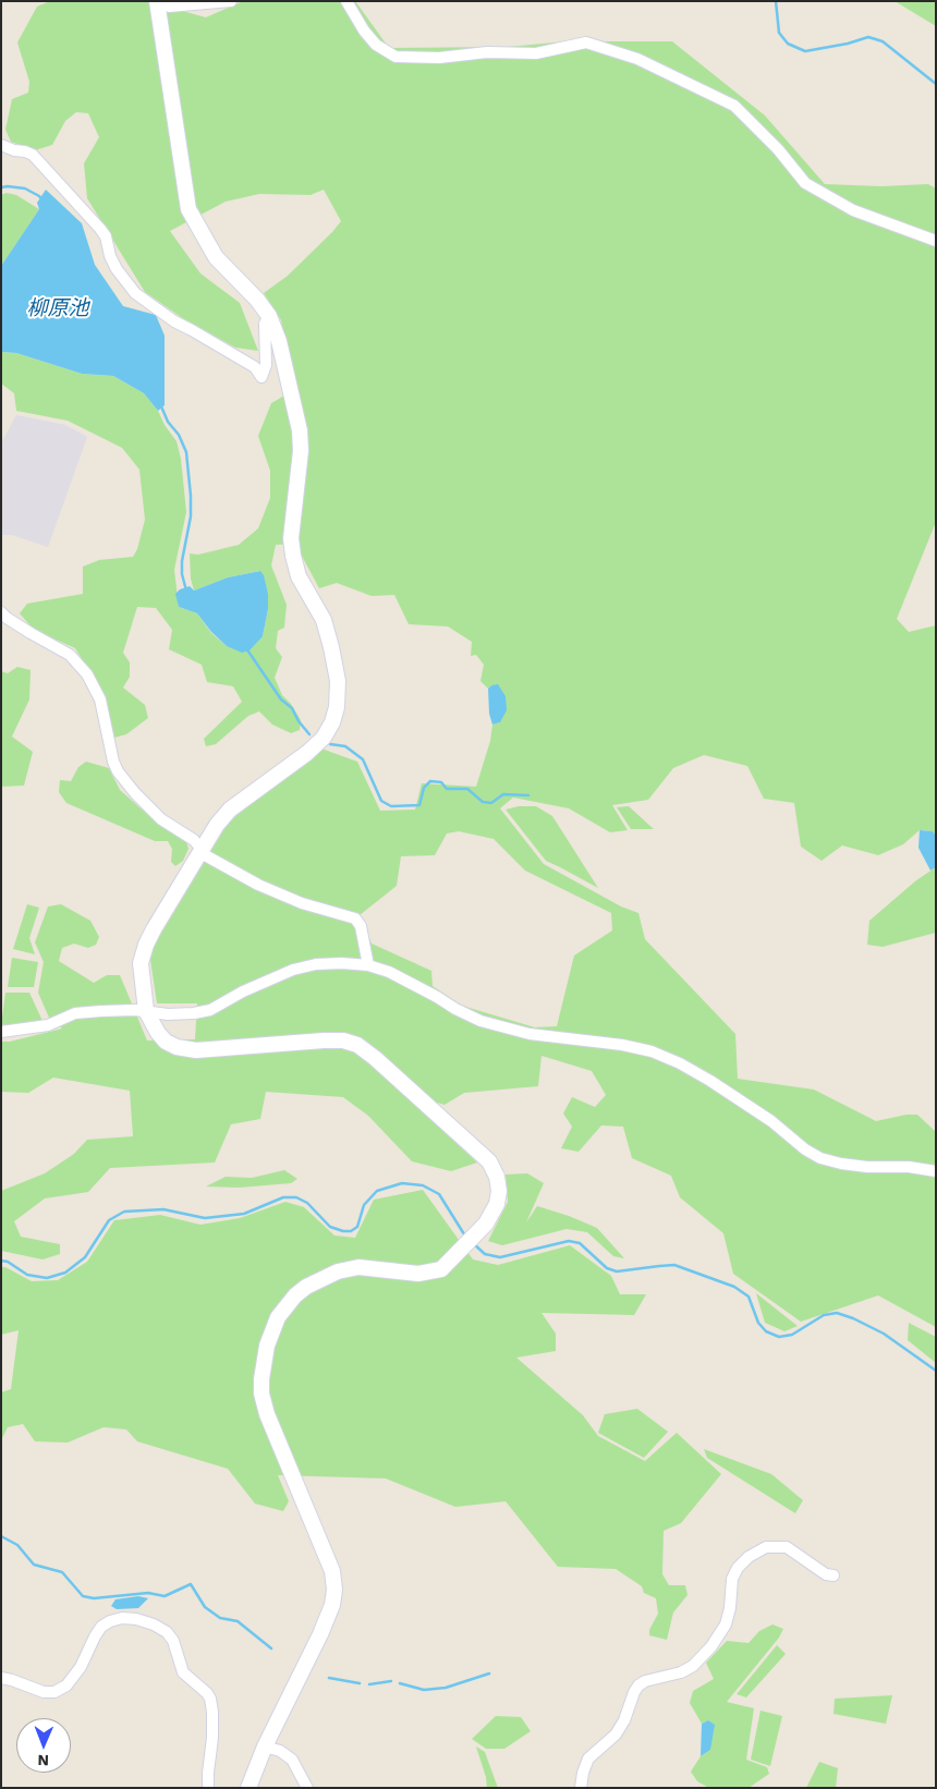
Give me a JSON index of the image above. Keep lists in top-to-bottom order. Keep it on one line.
{"water":["柳原池"],"north":"bottom"}
